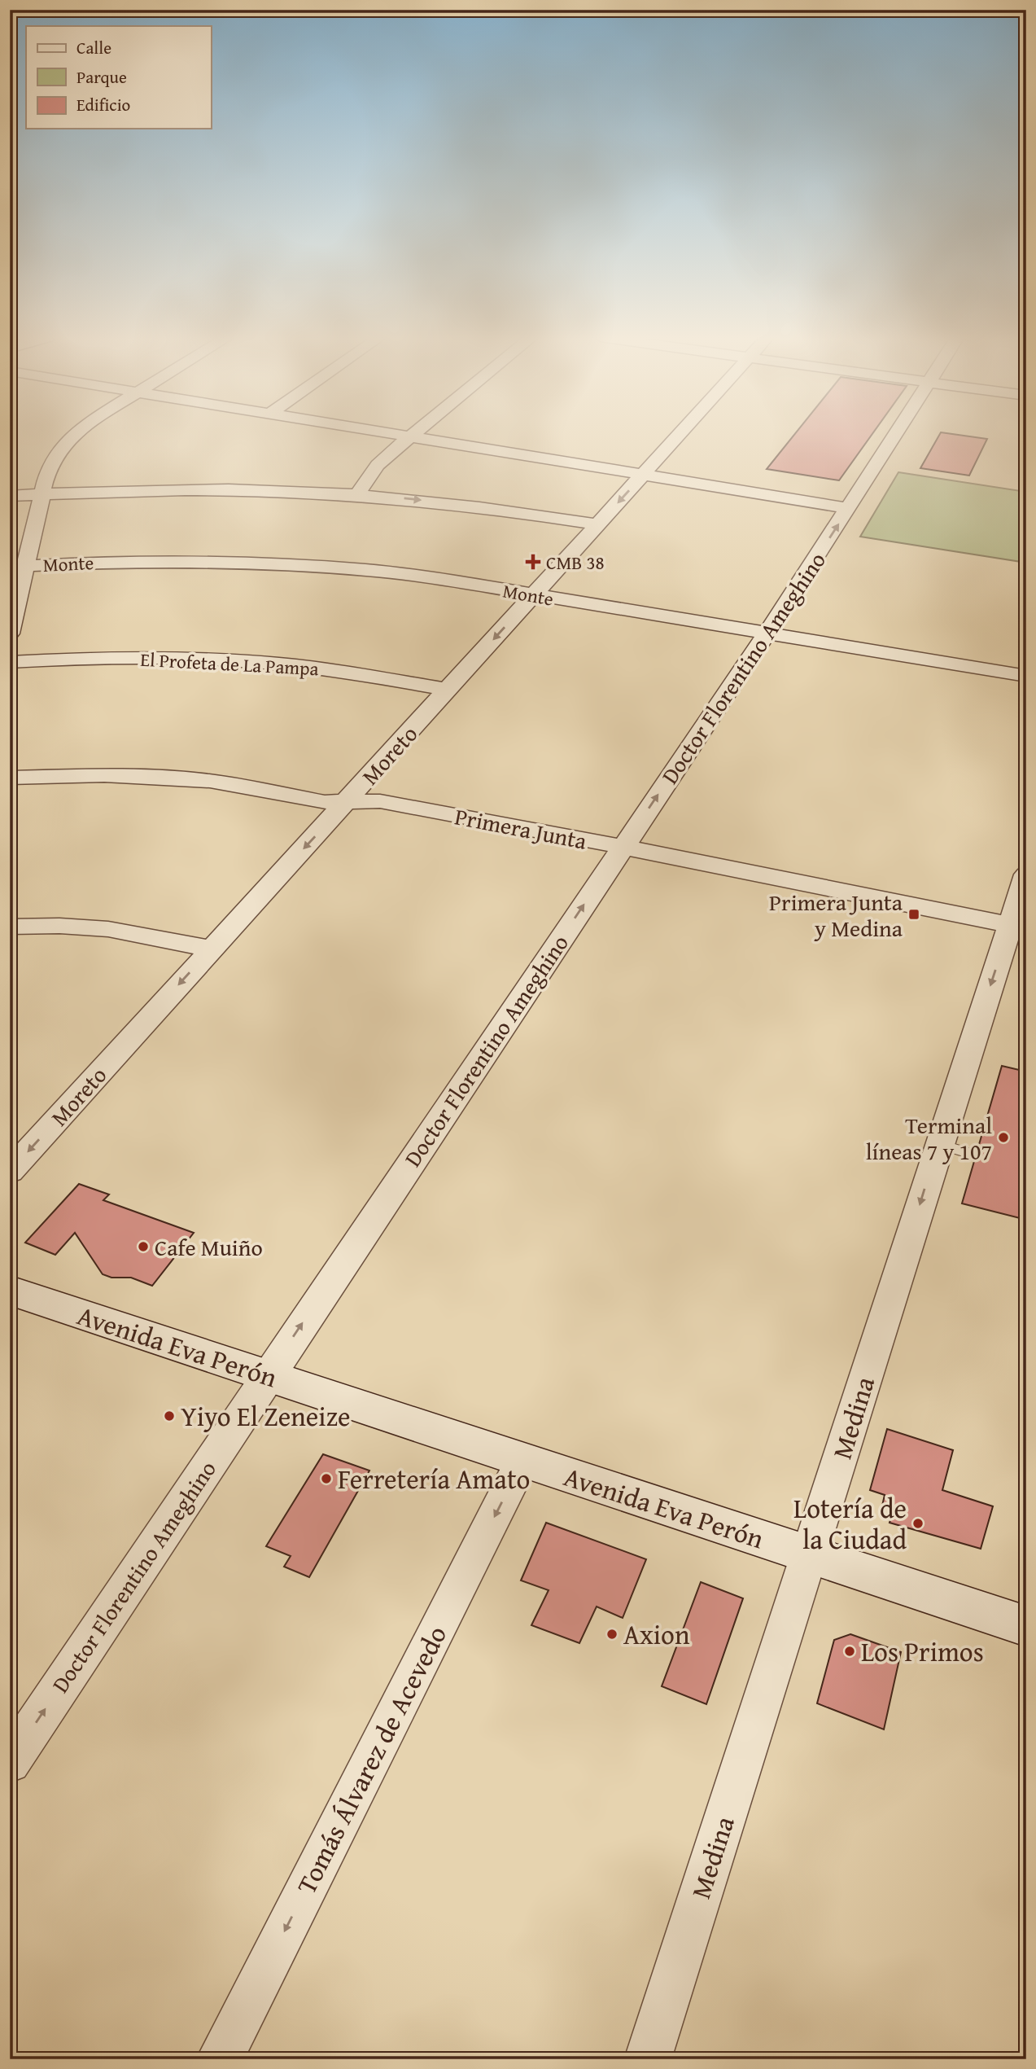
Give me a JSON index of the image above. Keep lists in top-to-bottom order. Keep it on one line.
{"streets":{"main road":["Avenida Eva Perón"],"street":["Monte","El Profeta de La Pampa","Doctor Florentino Ameghino","Moreto","Primera Junta","Medina","Tomás Álvarez de Acevedo"]},"crossings":[["Monte","Doctor Florentino Ameghino"],["Monte","Moreto"],["El Profeta de La Pampa","Moreto"],["Doctor Florentino Ameghino","Primera Junta"],["Doctor Florentino Ameghino","Avenida Eva Perón"],["Moreto","Primera Junta"],["Primera Junta","Medina"],["Avenida Eva Perón","Medina"],["Avenida Eva Perón","Tomás Álvarez de Acevedo"]],"one_way":["Doctor Florentino Ameghino","Moreto","Medina","Tomás Álvarez de Acevedo"],"places":{"health":["CMB 38"],"transit":["Primera Junta y Medina"],"other":["Terminal líneas 7 y 107","Cafe Muiño","Yiyo El Zeneize","Ferretería Amato","Lotería de la Ciudad","Axion","Los Primos"]},"legend":["Calle","Parque","Edificio"]}
